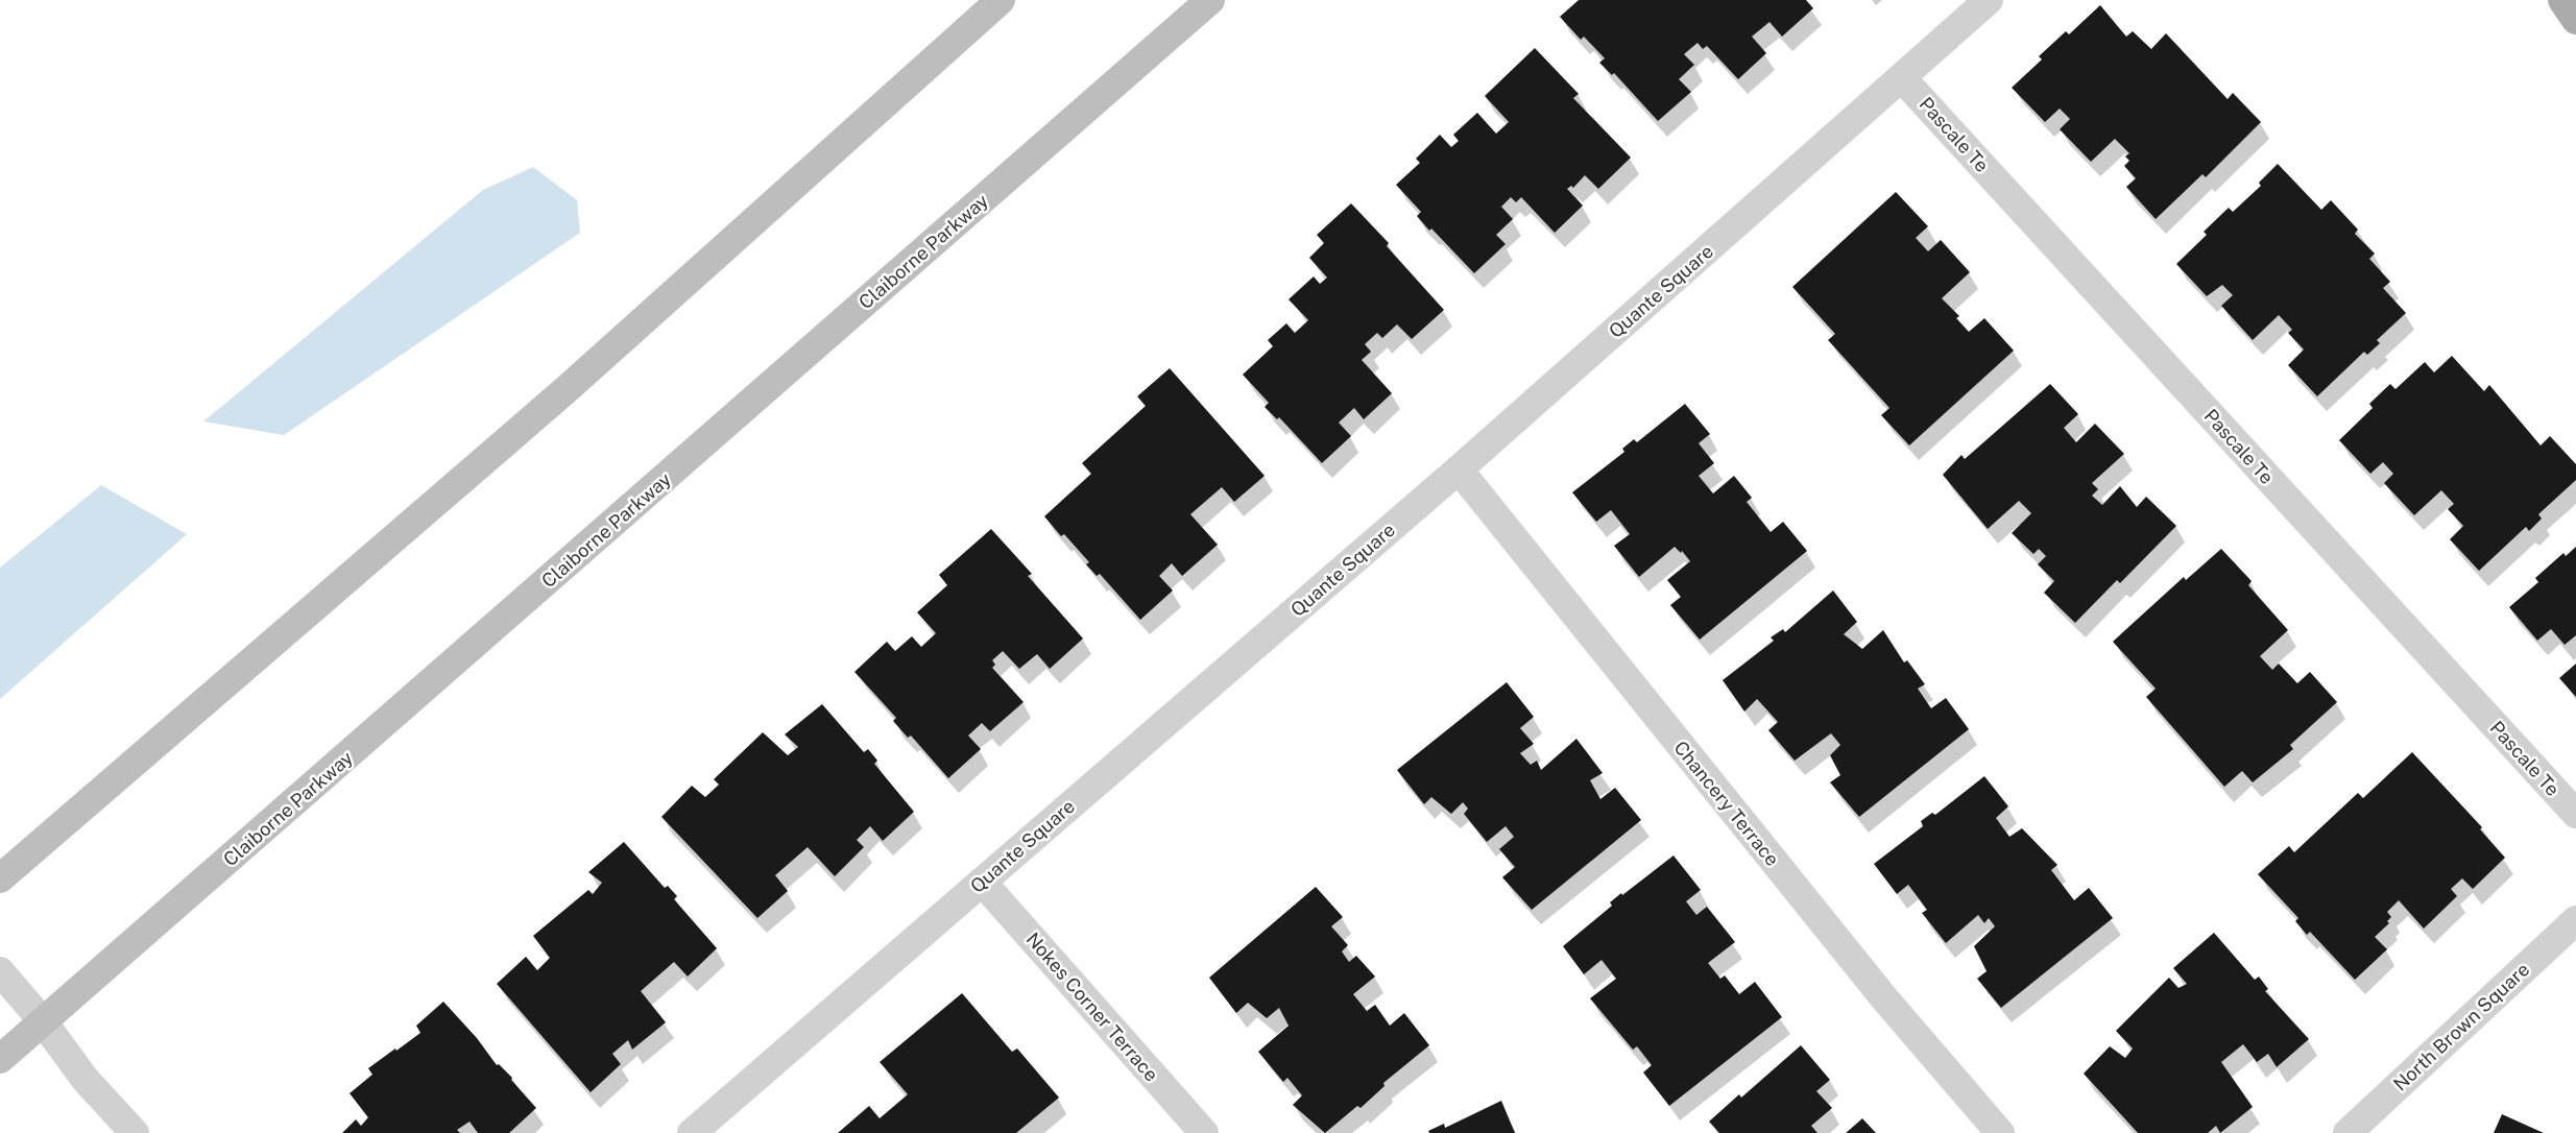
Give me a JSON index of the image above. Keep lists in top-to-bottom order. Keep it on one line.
{"streets":{"main road":["Claiborne Parkway"],"street":["Pascale Te","Quante Square","Chancery Terrace","Nokes Corner Terrace","North Brown Square"]},"crossings":[["Pascale Te","Quante Square"],["Quante Square","Chancery Terrace"],["Quante Square","Nokes Corner Terrace"]]}
